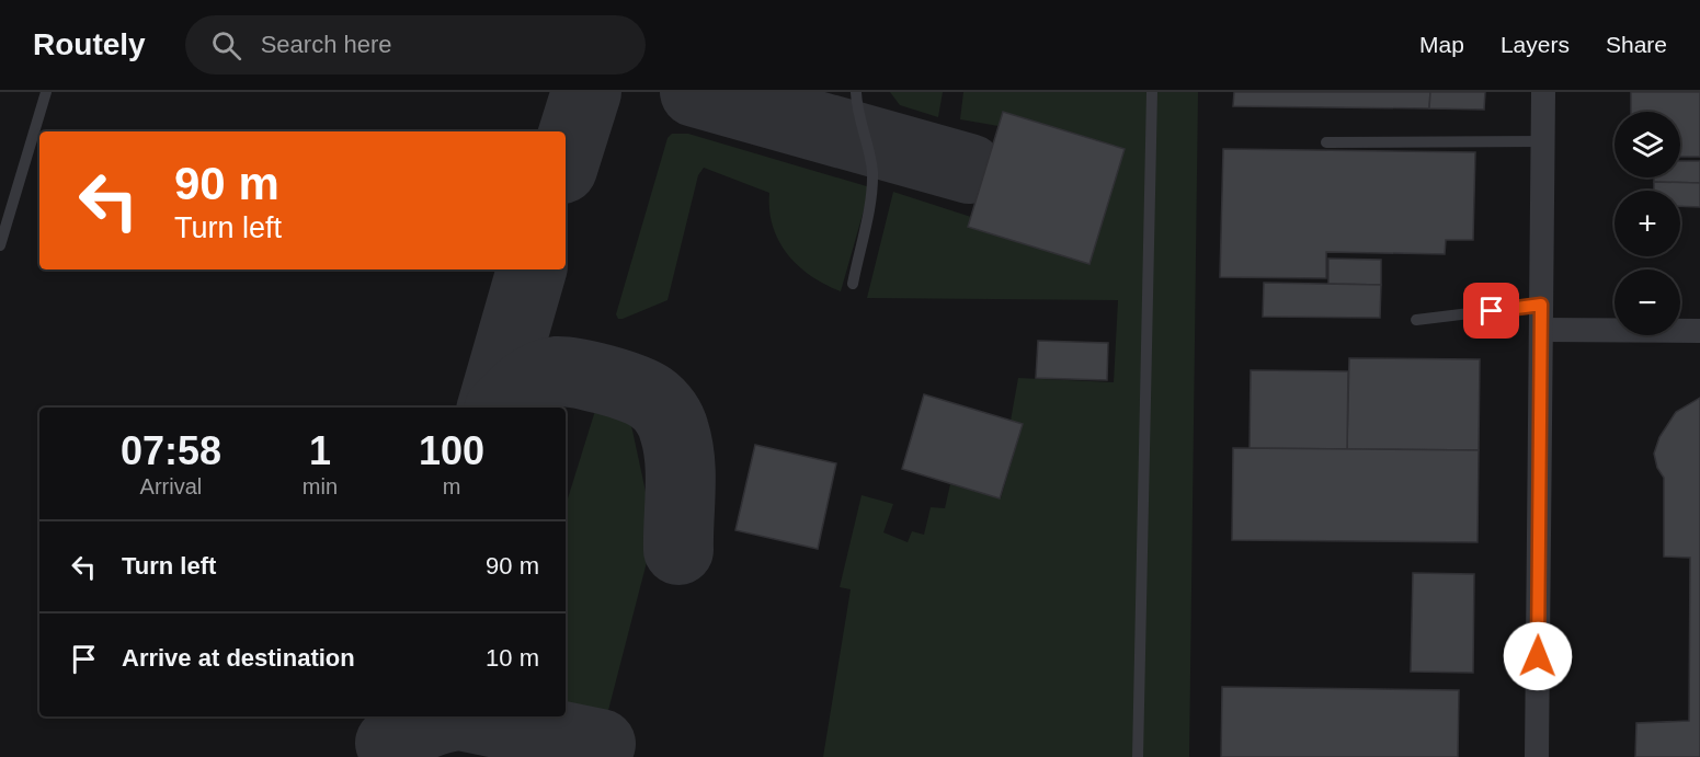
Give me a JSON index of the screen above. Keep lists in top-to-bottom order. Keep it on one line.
{"page":{"header":"Routely","search":"Search here","nav":["Map","Layers","Share"],"map_buttons":["+","−"],"turn":["90 m","Turn left"],"eta":["07:58","Arrival","1","min","100","m"],"list":[{"name":"Turn left","value":"90 m"},{"name":"Arrive at destination","value":"10 m"}]}}
